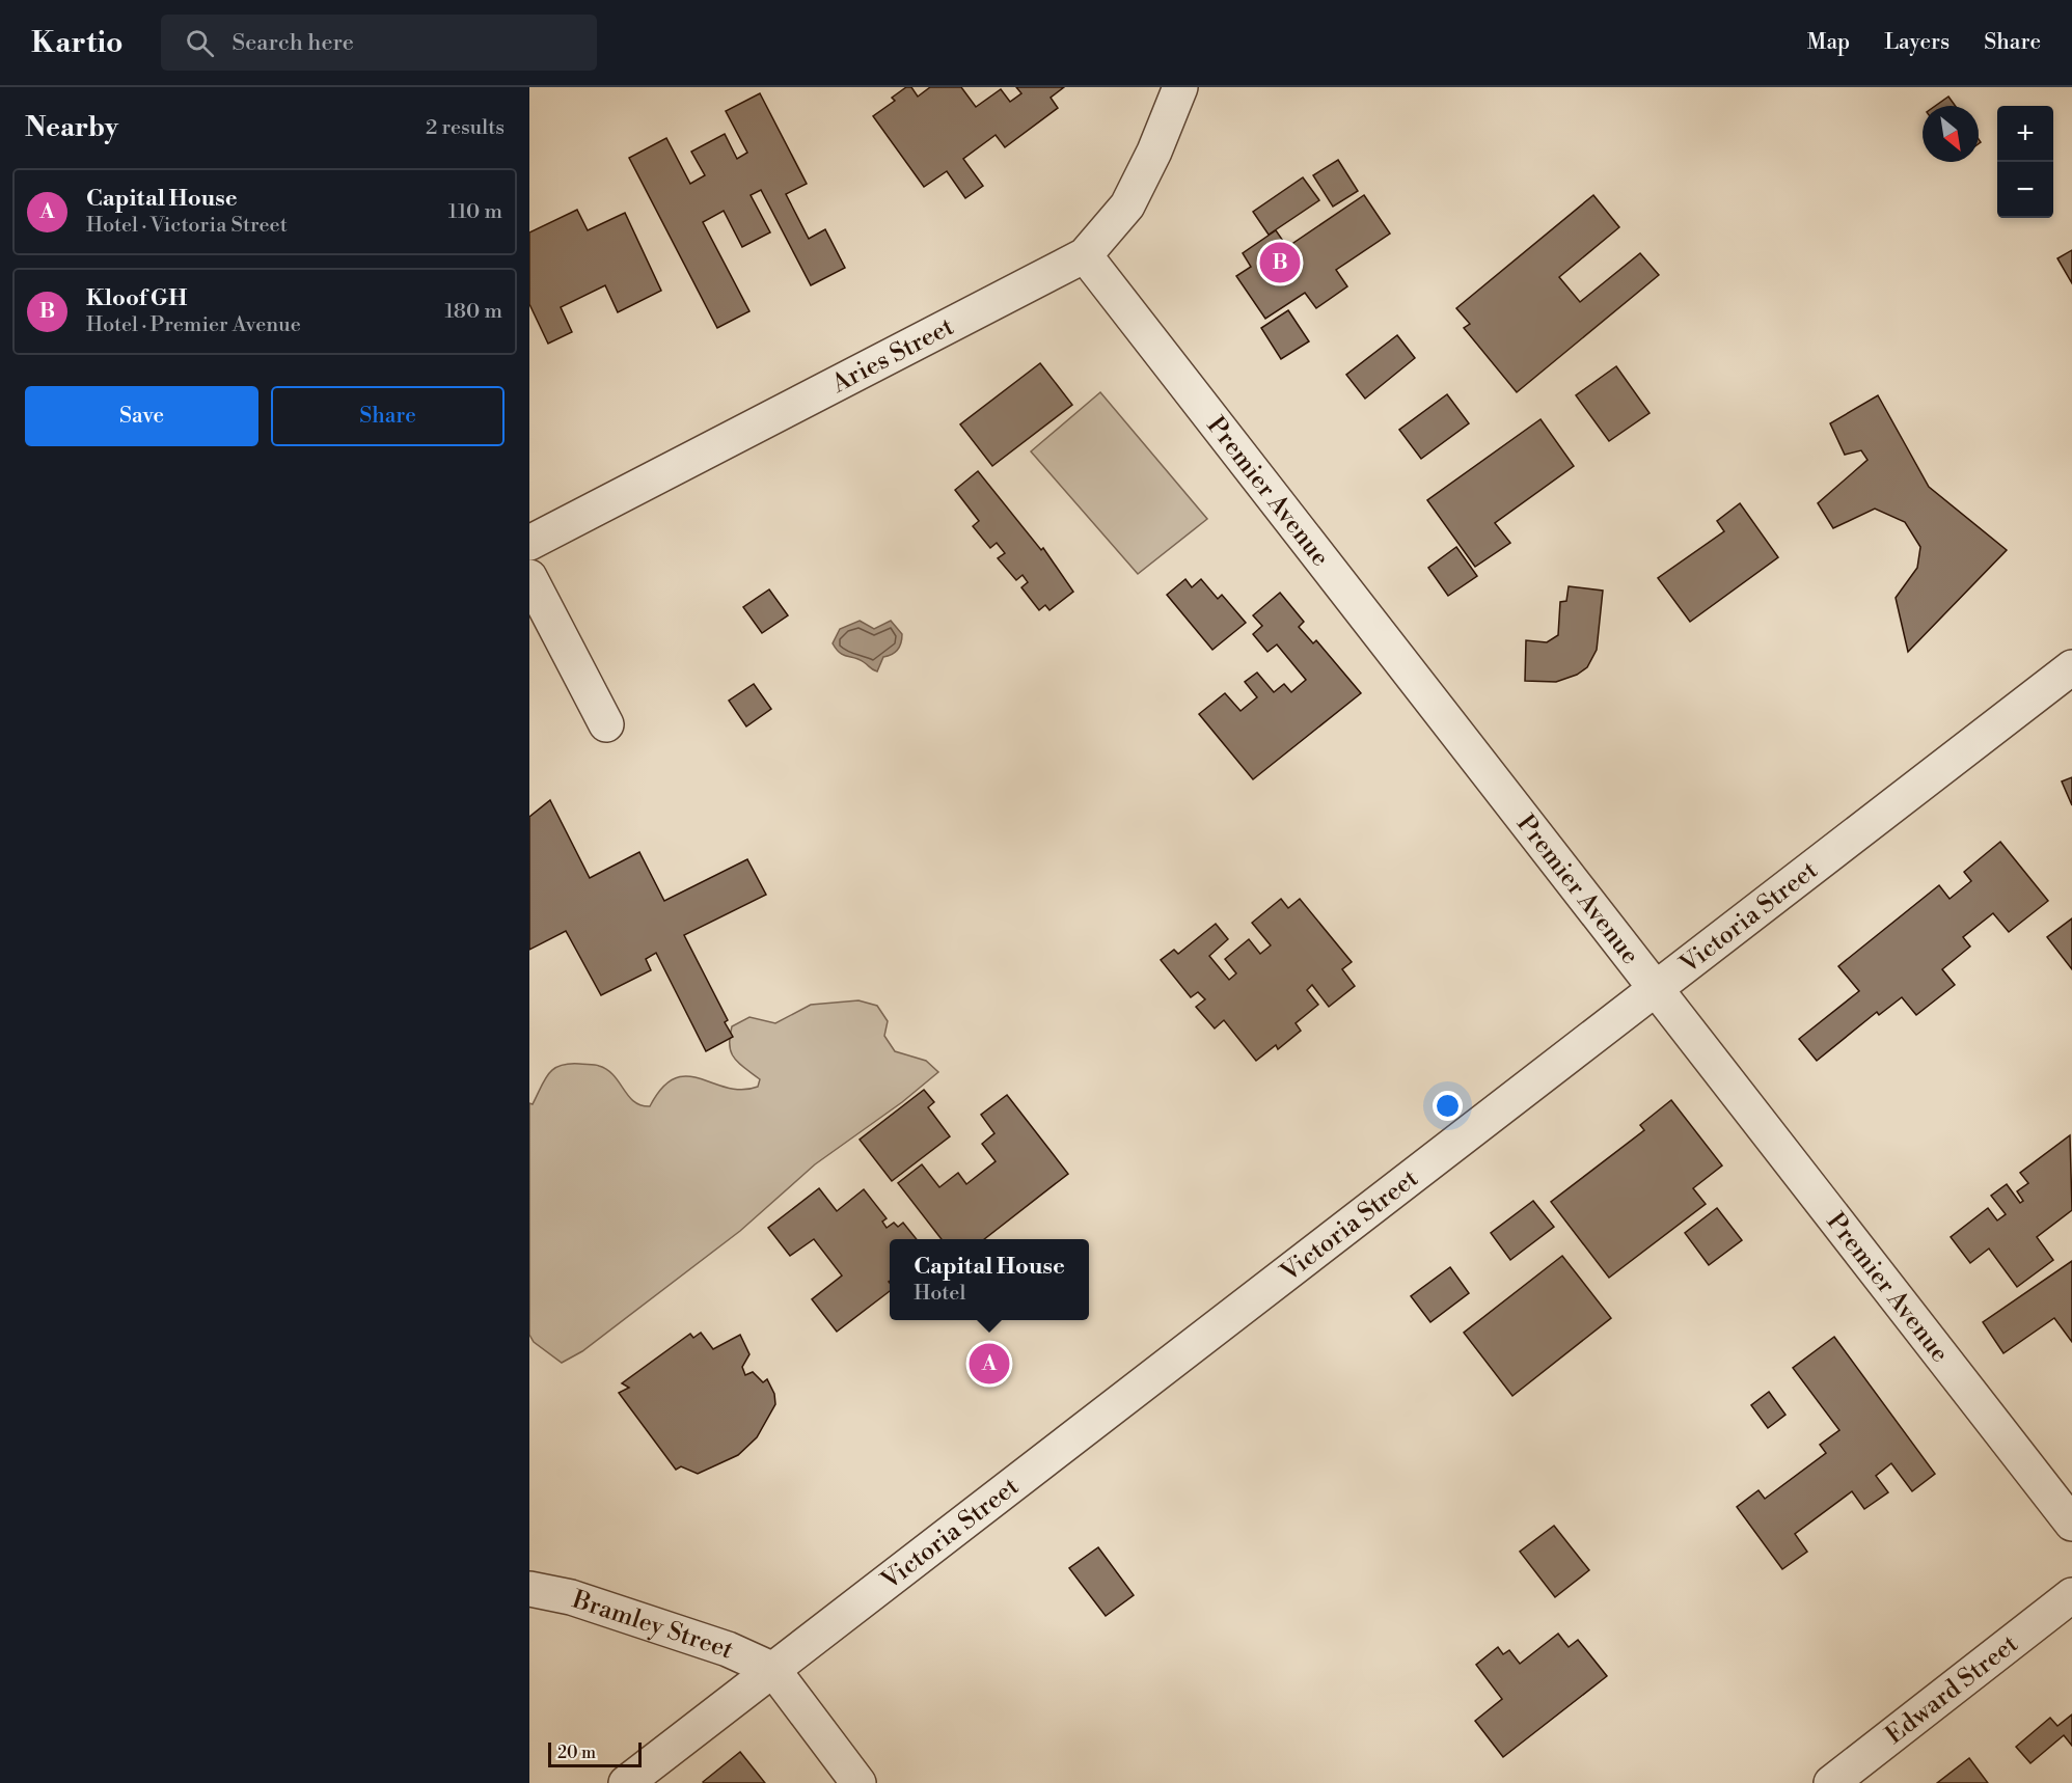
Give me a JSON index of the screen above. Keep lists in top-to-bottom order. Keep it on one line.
{"streets":{"street":["Aries Street","Premier Avenue","Victoria Street","Bramley Street","Edward Street"]},"crossings":[["Aries Street","Premier Avenue"],["Premier Avenue","Victoria Street"],["Victoria Street","Bramley Street"]],"scale_bar":"20 m","north":"bottom right","page":{"header":"Kartio","search":"Search here","nav":["Map","Layers","Share"],"heading":["Nearby","2 results"],"map_buttons":["+","−"],"list":[{"mark":"A","name":"Capital House","note":"Hotel · Victoria Street","value":"110 m"},{"mark":"B","name":"Kloof GH","note":"Hotel · Premier Avenue","value":"180 m"}],"pins":["B","A"],"buttons":["Save","Share"],"popup":["Capital House","Hotel"],"scale":"20 m"}}
